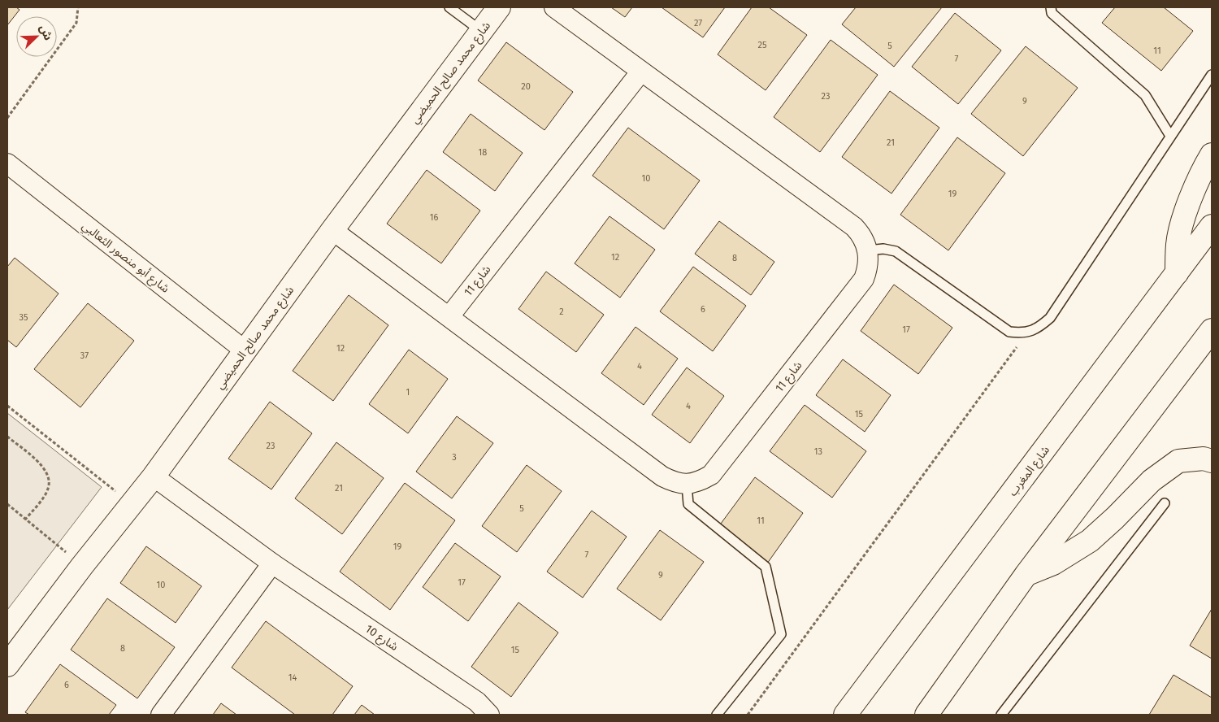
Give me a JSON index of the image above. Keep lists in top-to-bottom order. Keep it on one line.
{"streets":{"main road":["شارع محمد صالح الحميضي","شارع المغرب"],"street":["شارع أبو منصور الثعالبي","شارع 11","شارع 10"]},"crossings":[["شارع محمد صالح الحميضي","شارع أبو منصور الثعالبي"],["شارع محمد صالح الحميضي","شارع 10"]],"house_numbers":["27","25","5","11","7","20","23","9","21","18","10","19","16","12","8","6","2","35","17","12","37","4","1","4","15","23","13","3","21","5","11","19","7","9","17","10","8","15","14","6"],"north":"top right"}
